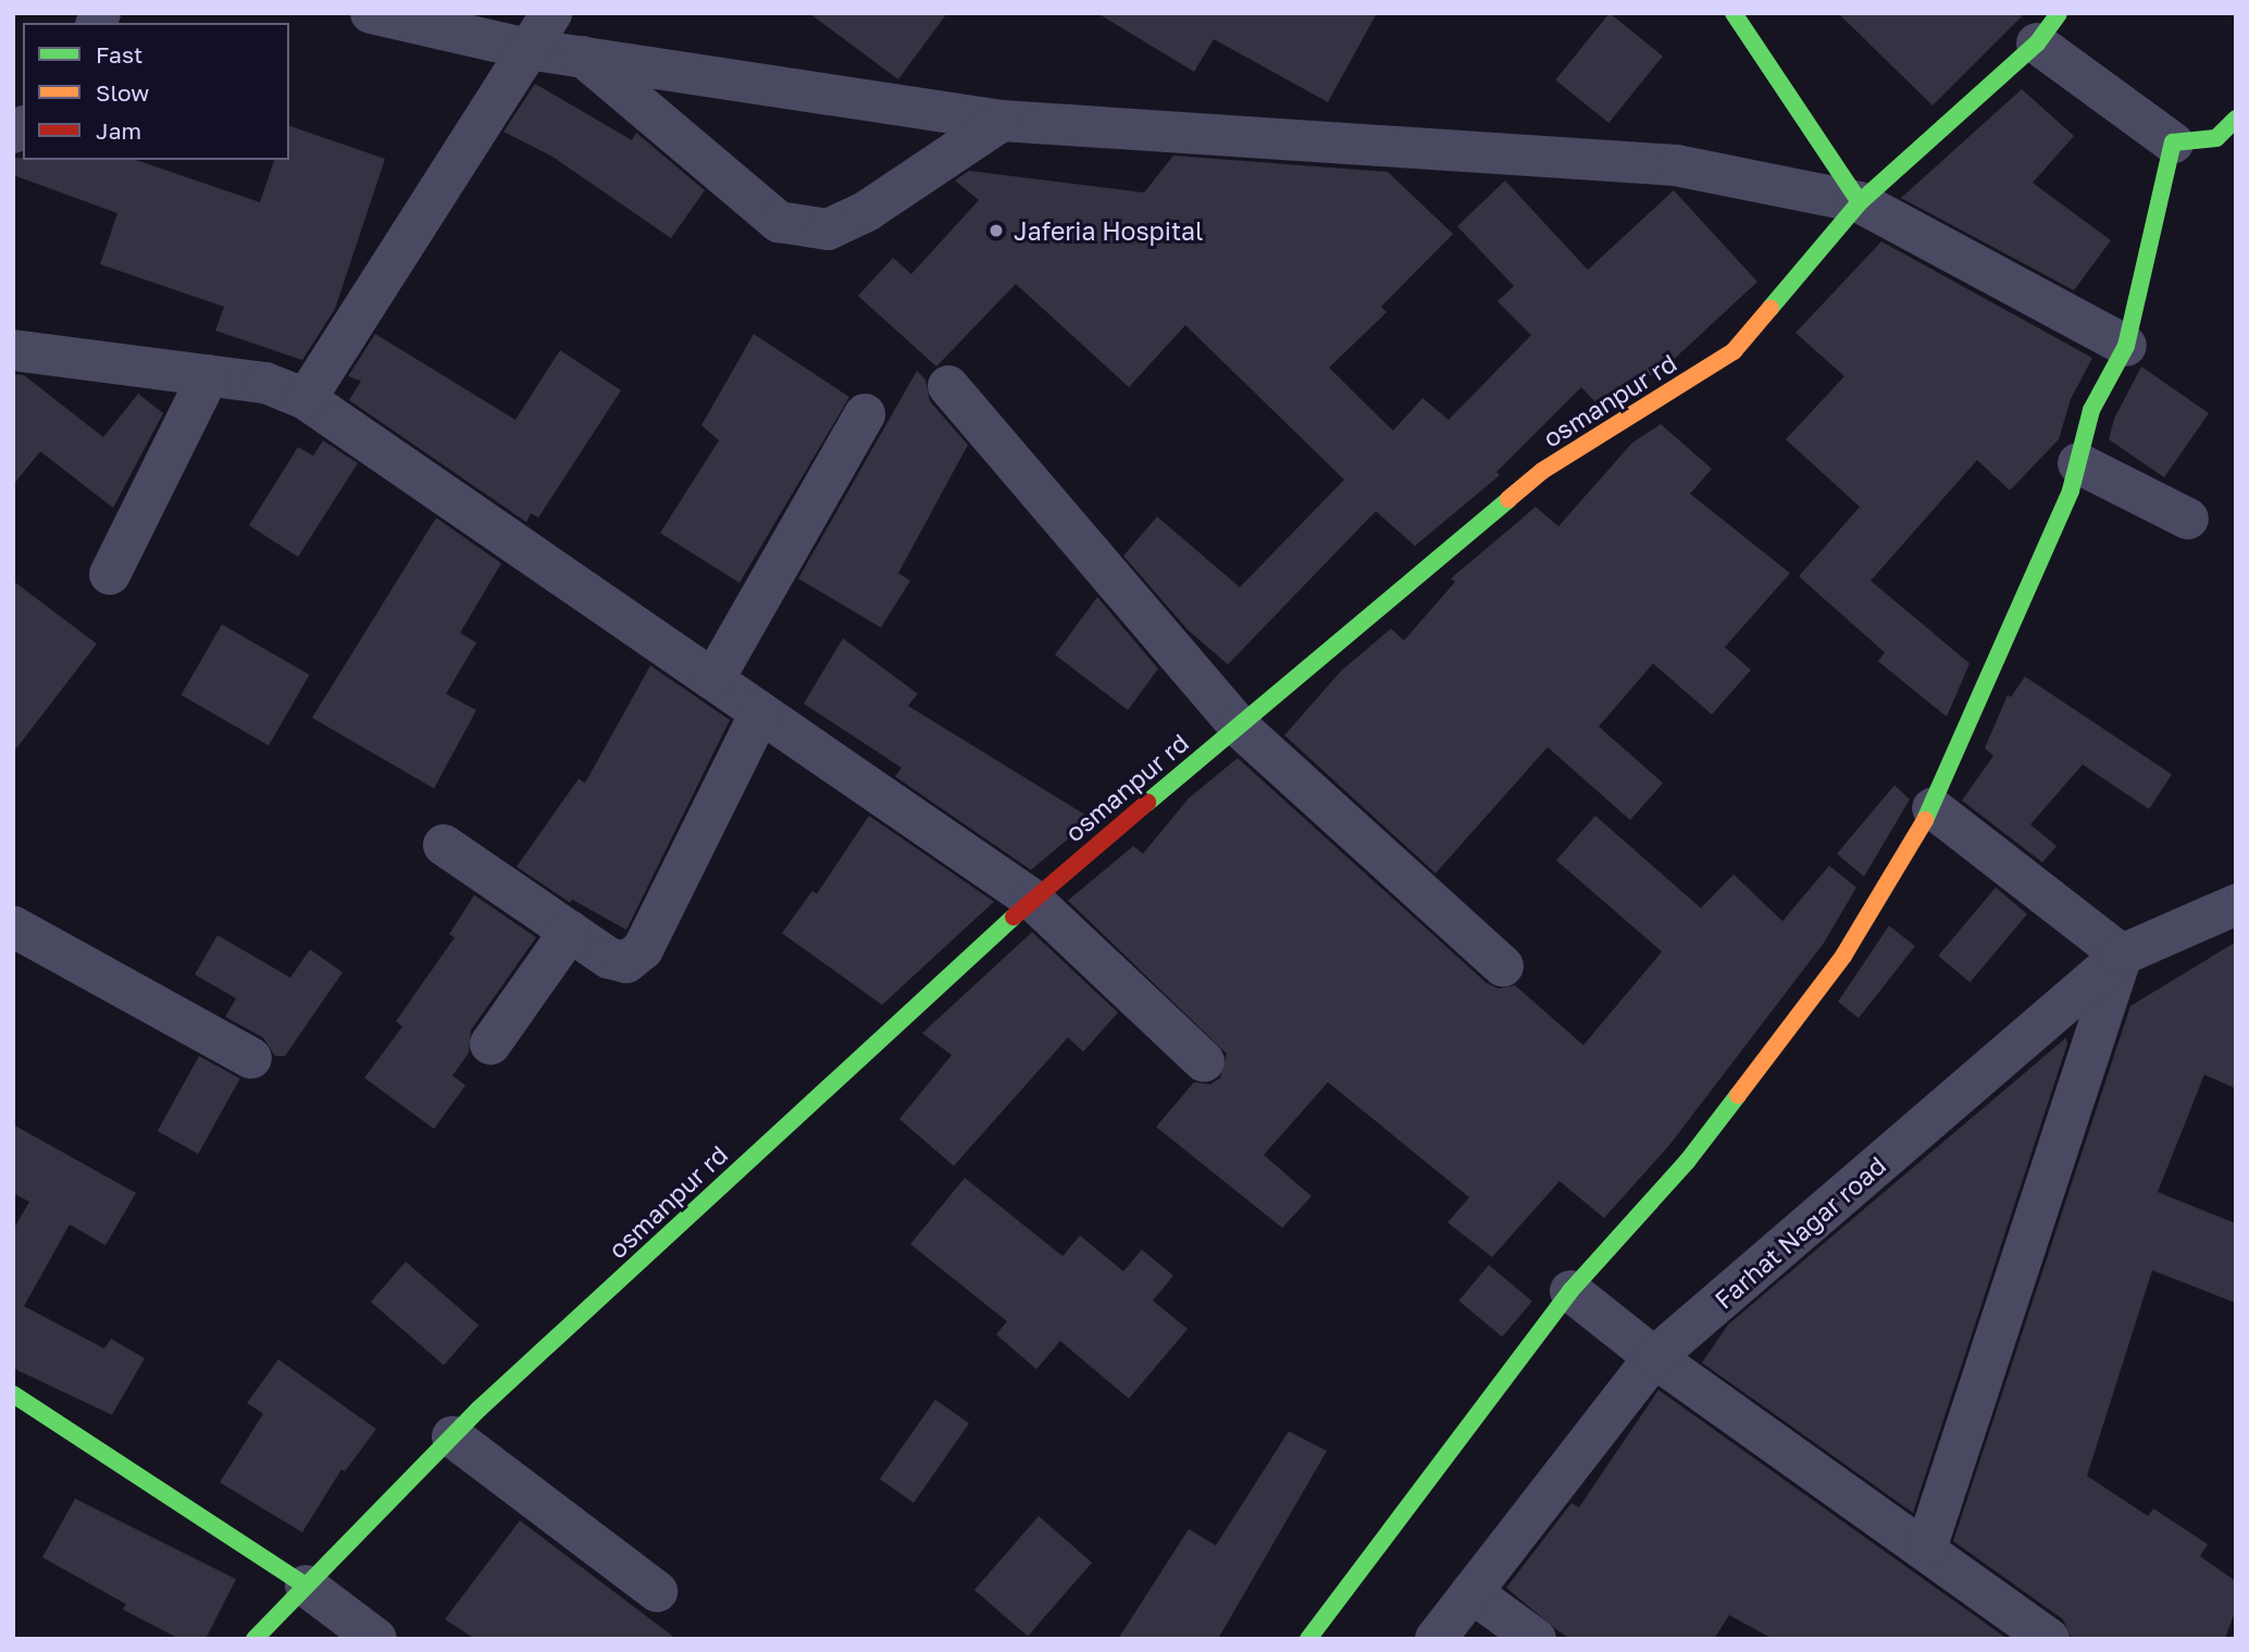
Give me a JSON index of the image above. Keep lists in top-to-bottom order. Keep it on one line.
{"streets":{"street":["osmanpur rd","Farhat Nagar road"]},"places":["Jaferia Hospital"],"legend":["Fast","Slow","Jam"]}
